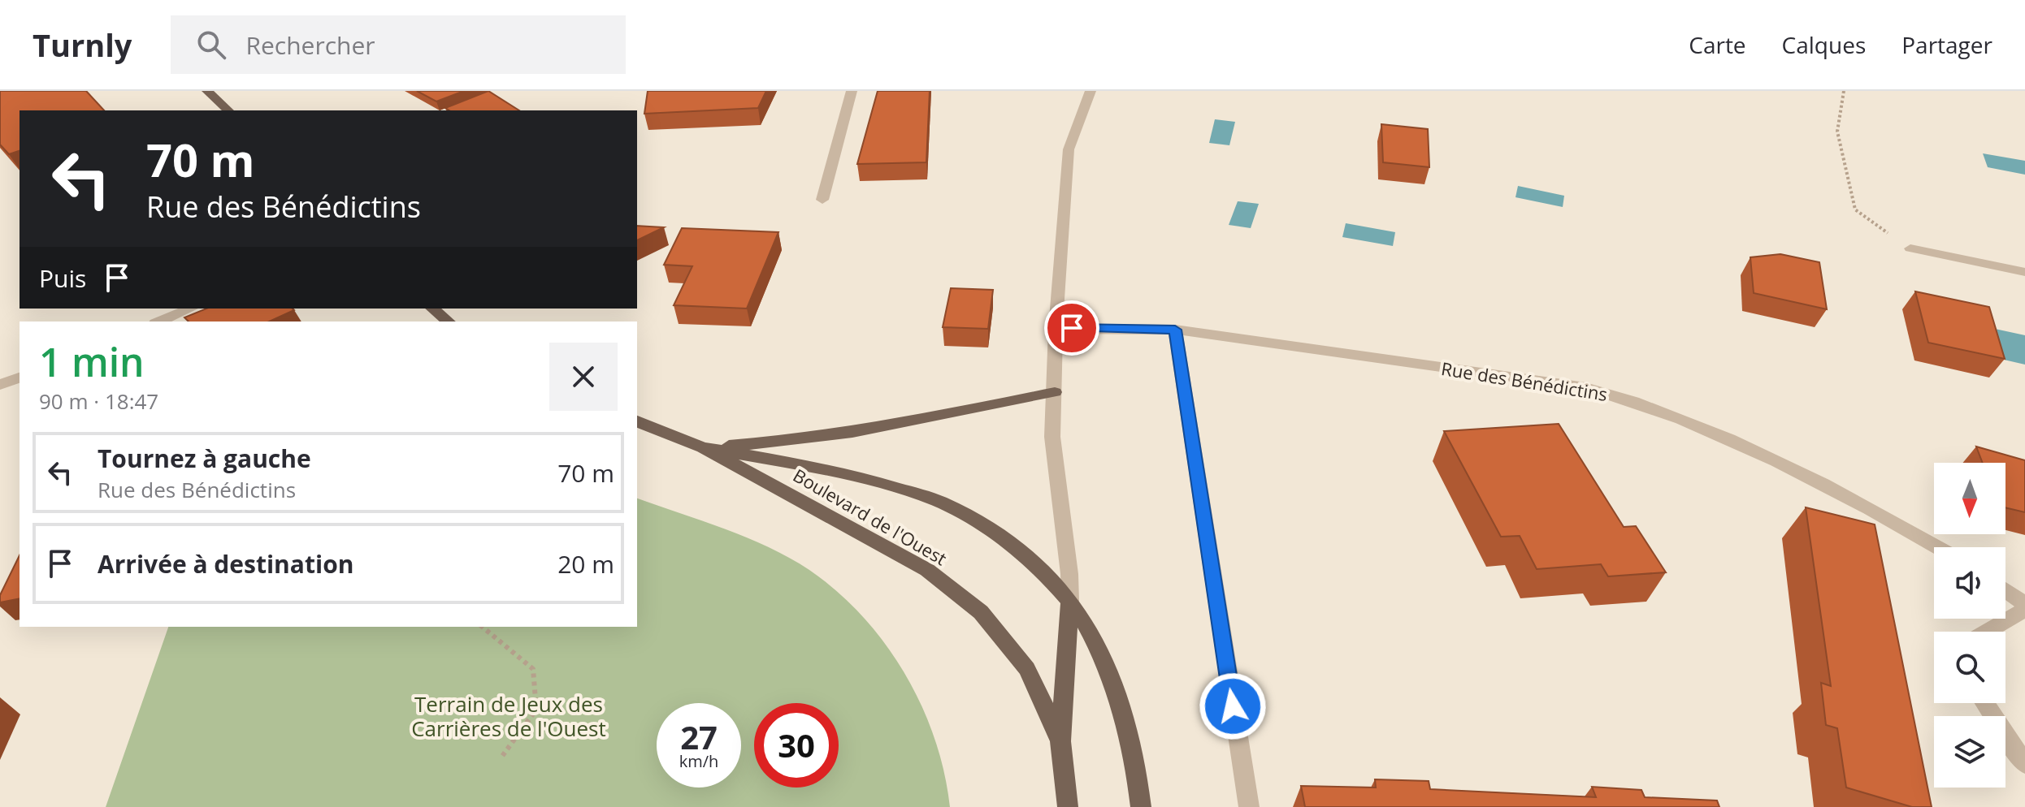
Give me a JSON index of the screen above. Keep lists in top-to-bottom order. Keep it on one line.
{"streets":{"main road":["Boulevard de l'Ouest"],"street":["Rue des Bénédictins"]},"parks":["Terrain de Jeux des Carrières de l'Ouest"],"north":"bottom","page":{"header":"Turnly","search":"Rechercher","nav":["Carte","Calques","Partager"],"turn":["70 m","Rue des Bénédictins"],"then":"Puis","heading":["1 min","90 m · 18:47"],"list":[{"name":"Tournez à gauche","note":"Rue des Bénédictins","value":"70 m"},{"name":"Arrivée à destination","value":"20 m"}],"speed":"27 km/h","limit":"30"}}
